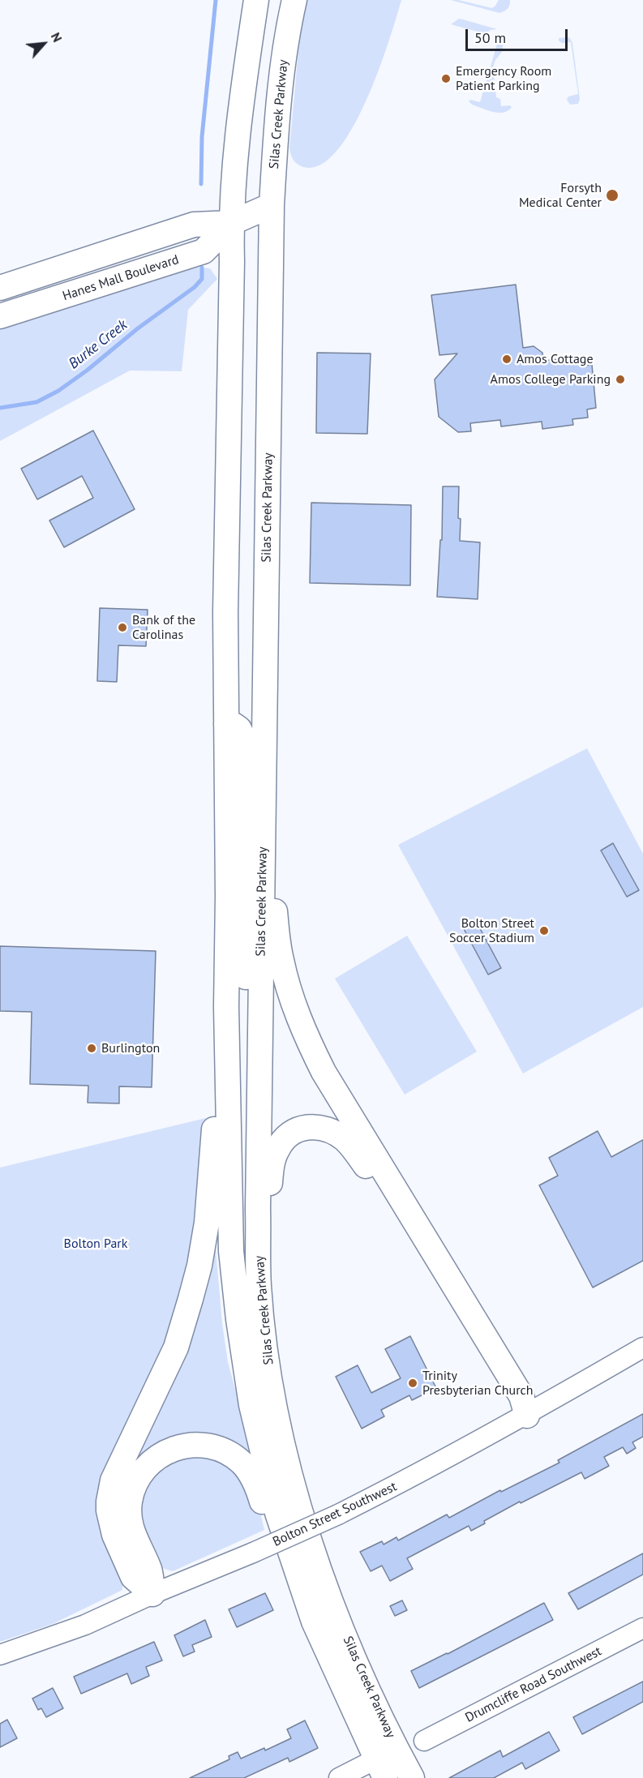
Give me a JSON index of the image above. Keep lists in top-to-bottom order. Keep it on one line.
{"streets":{"main road":["Silas Creek Parkway","Hanes Mall Boulevard"],"street":["Bolton Street Southwest","Drumcliffe Road Southwest"]},"crossings":[["Silas Creek Parkway","Hanes Mall Boulevard"]],"water":["Burke Creek"],"parks":["Bolton Park"],"places":["Emergency Room Patient Parking","Forsyth Medical Center","Amos Cottage","Amos College Parking","Bank of the Carolinas","Bolton Street Soccer Stadium","Burlington","Trinity Presbyterian Church"],"scale_bar":"50 m","north":"top right"}
